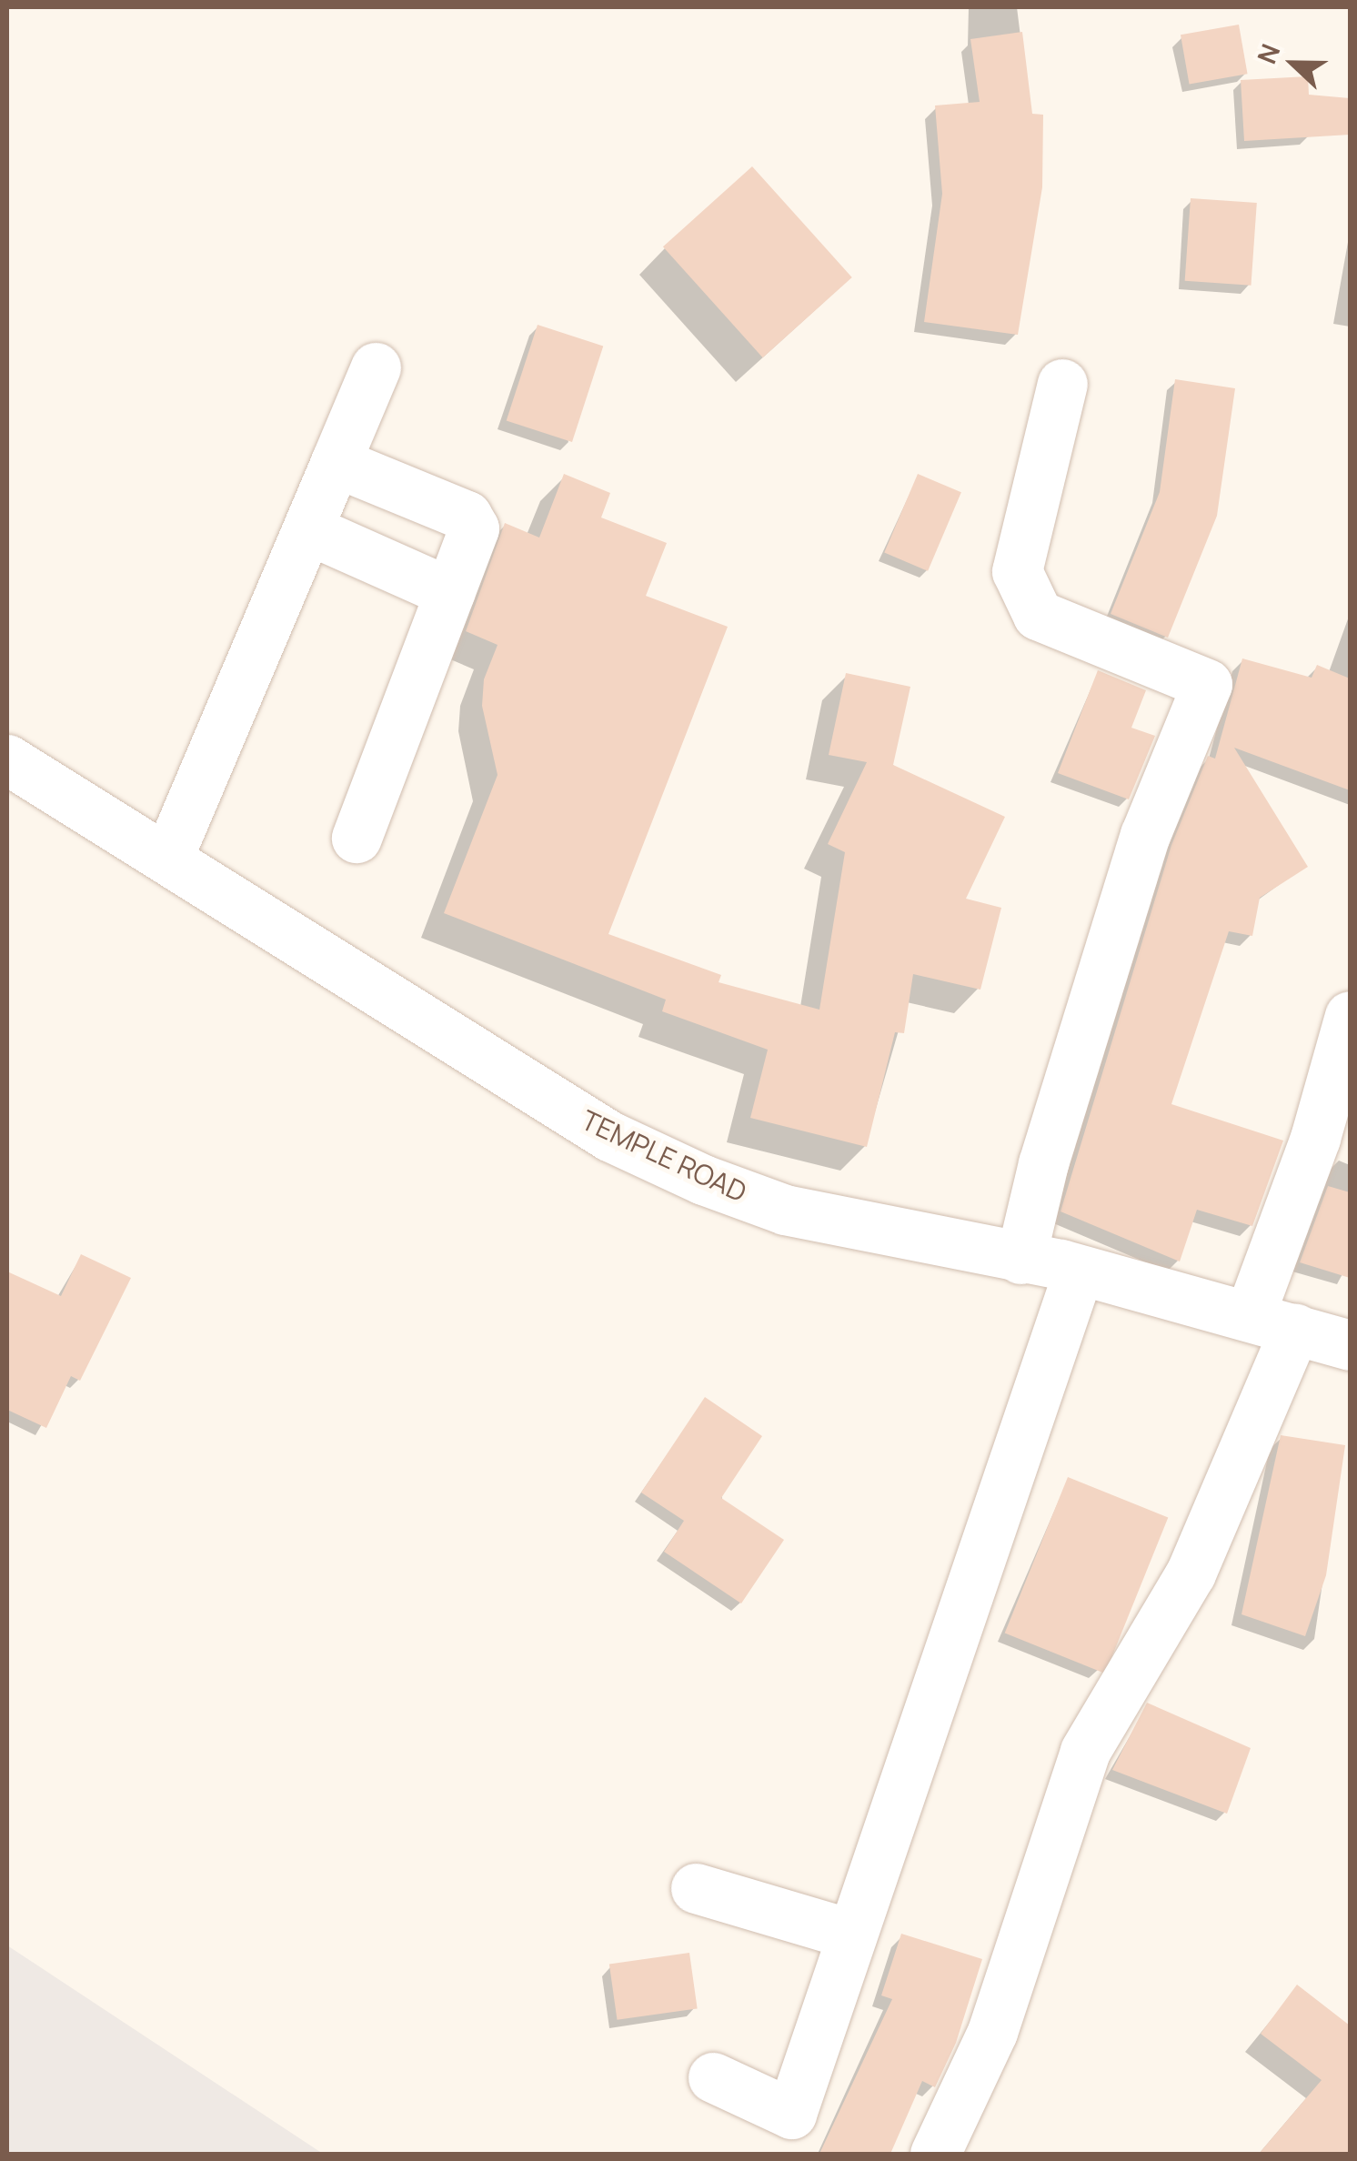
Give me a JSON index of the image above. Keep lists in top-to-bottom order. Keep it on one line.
{"streets":{"street":["TEMPLE ROAD"]},"north":"left"}
